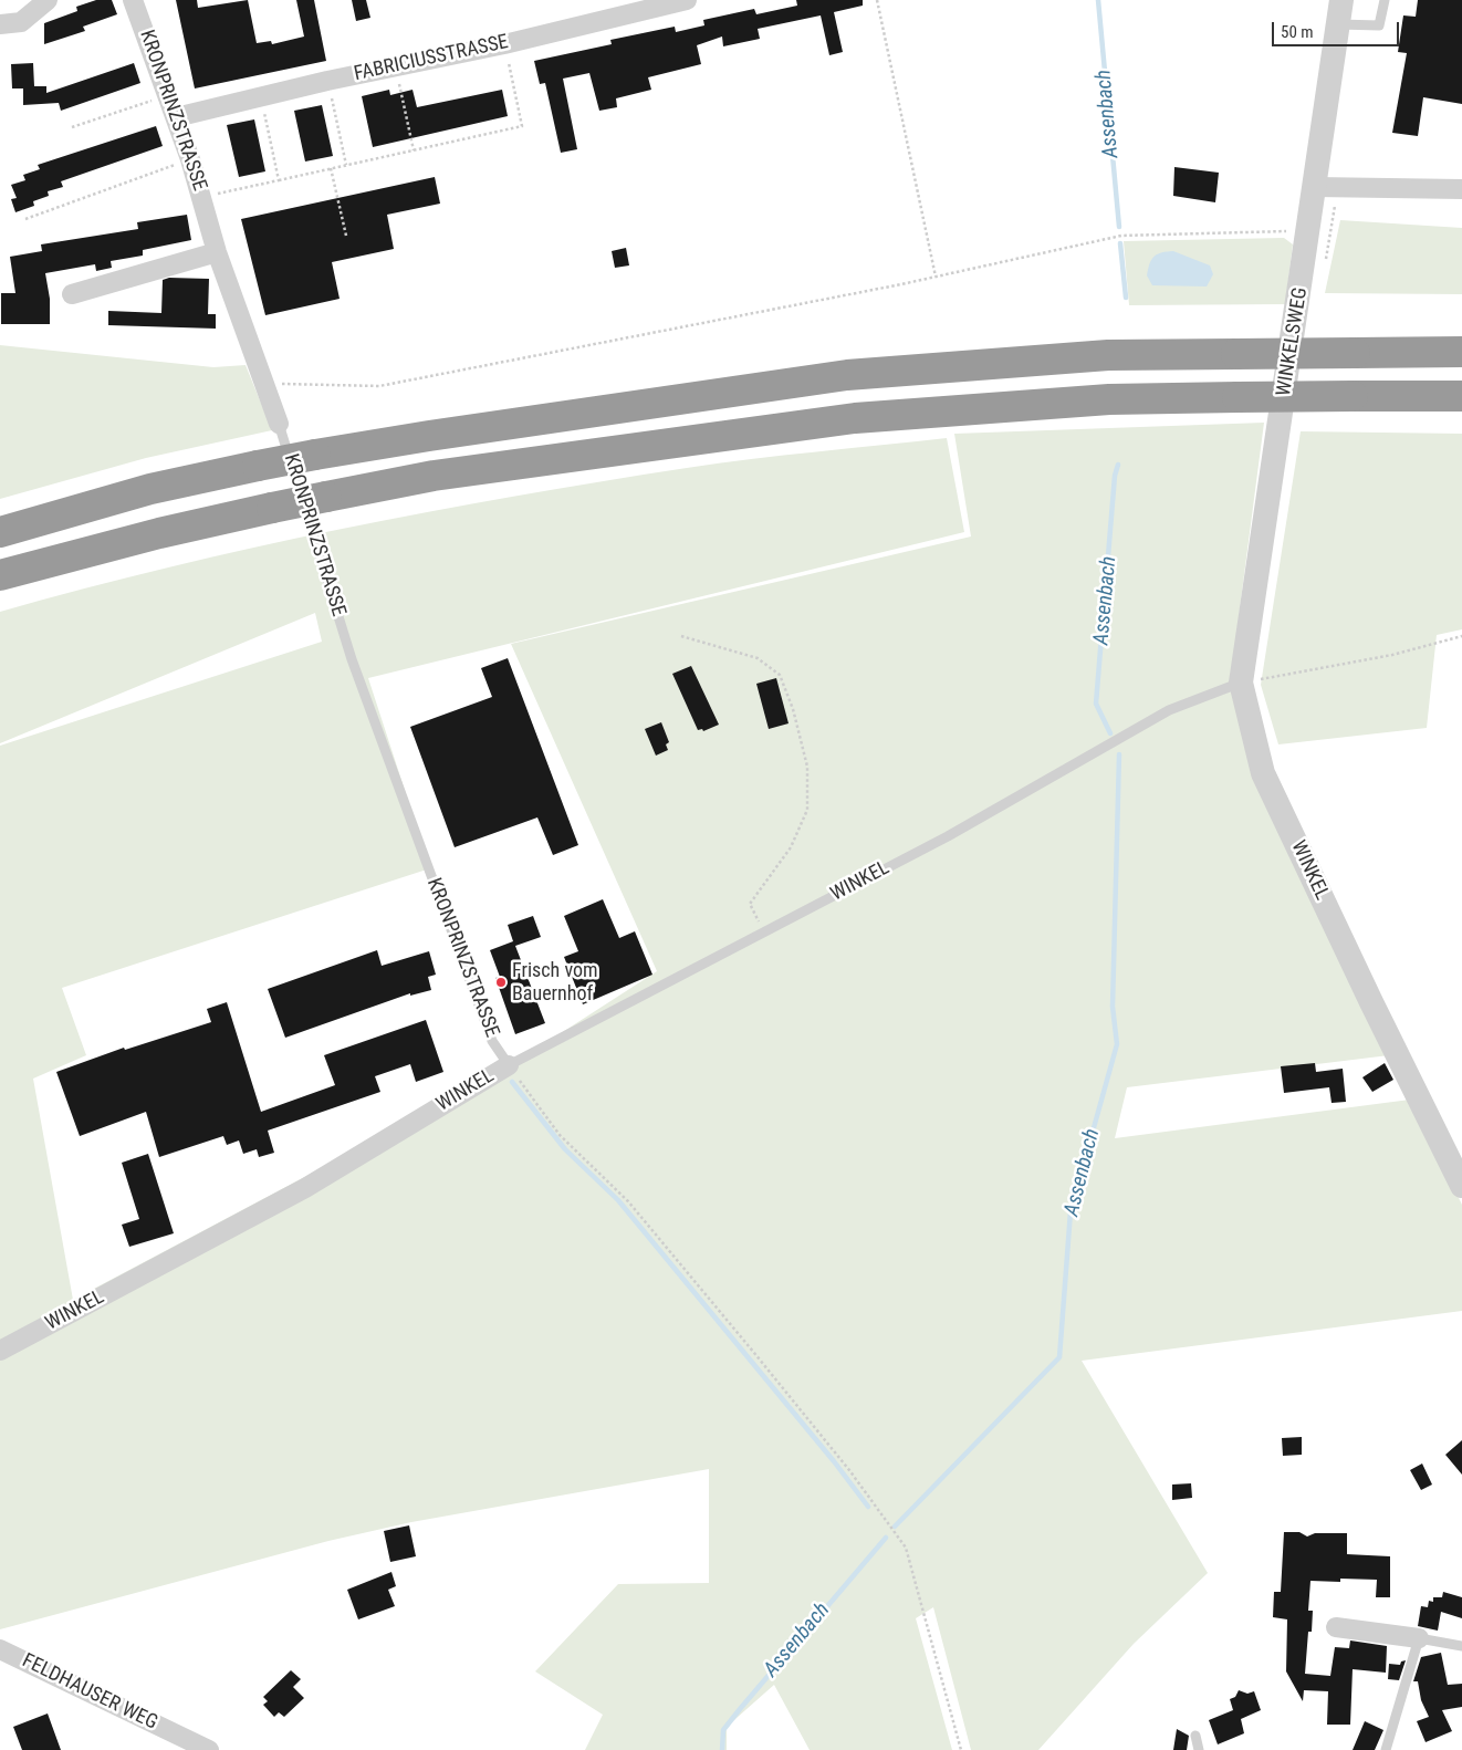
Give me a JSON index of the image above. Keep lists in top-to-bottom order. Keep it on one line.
{"streets":{"street":["FABRICIUSSTRASSE","KRONPRINZSTRASSE","WINKELSWEG","WINKEL","FELDHAUSER WEG"]},"crossings":[["FABRICIUSSTRASSE","KRONPRINZSTRASSE"],["KRONPRINZSTRASSE","WINKEL"],["WINKELSWEG","WINKEL"]],"water":["Assenbach"],"places":["Frisch vom Bauernhof"],"scale_bar":"50 m"}
